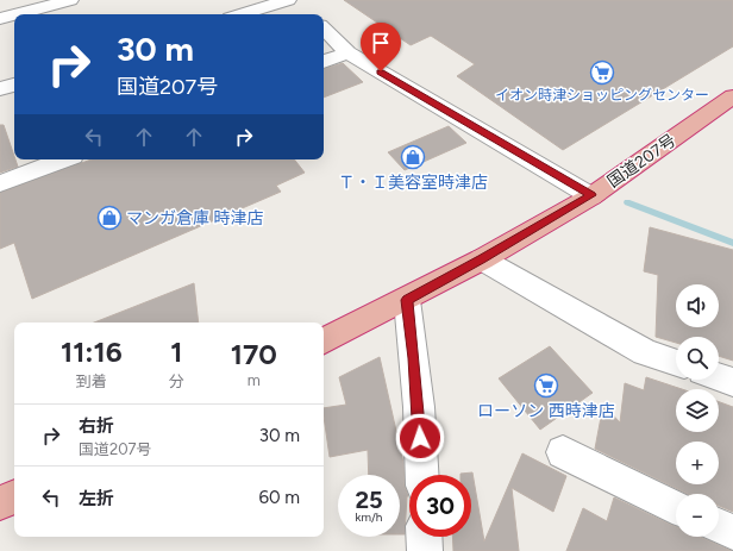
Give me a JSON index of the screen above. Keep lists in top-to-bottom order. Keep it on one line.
{"streets":{"highway":["国道207号"]},"places":{"supermarket":["イオン時津ショッピングセンター","ローソン 西時津店"],"shop":["Ｔ・Ｉ美容室時津店","マンガ倉庫 時津店"]},"page":{"turn":["30 m","国道207号"],"map_buttons":["+","−"],"eta":["11:16","到着","1","分","170","m"],"list":[{"name":"右折","note":"国道207号","value":"30 m"},{"name":"左折","value":"60 m"}],"speed":"25 km/h","limit":"30"}}
